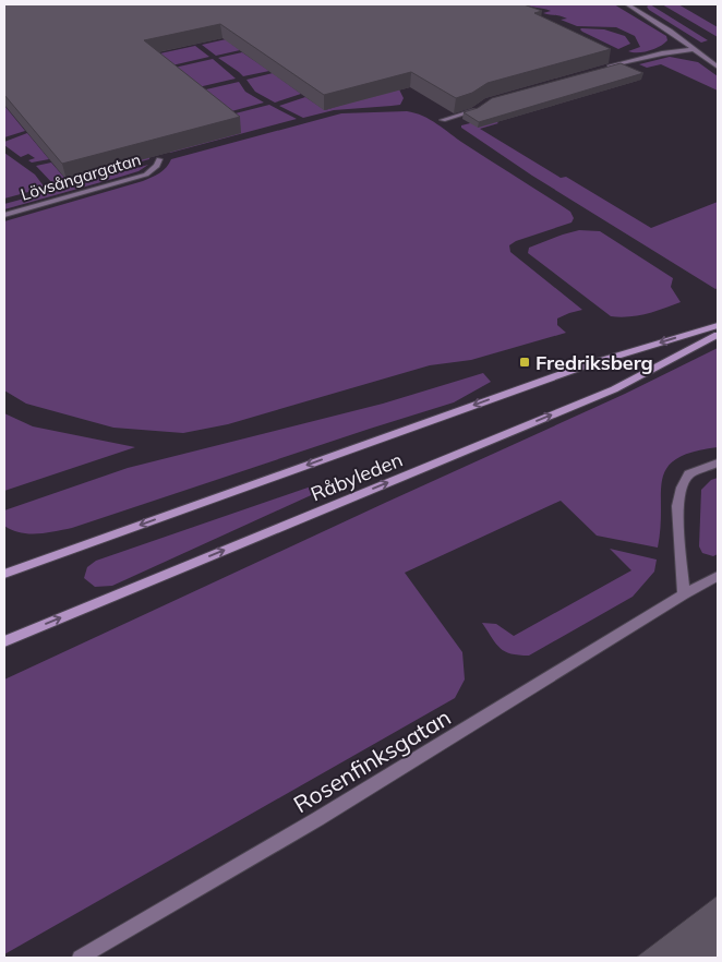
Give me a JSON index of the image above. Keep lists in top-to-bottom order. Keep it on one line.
{"streets":{"main road":["Råbyleden"],"street":["Lövsångargatan","Rosenfinksgatan"]},"places":{"transit":["Fredriksberg"]}}
